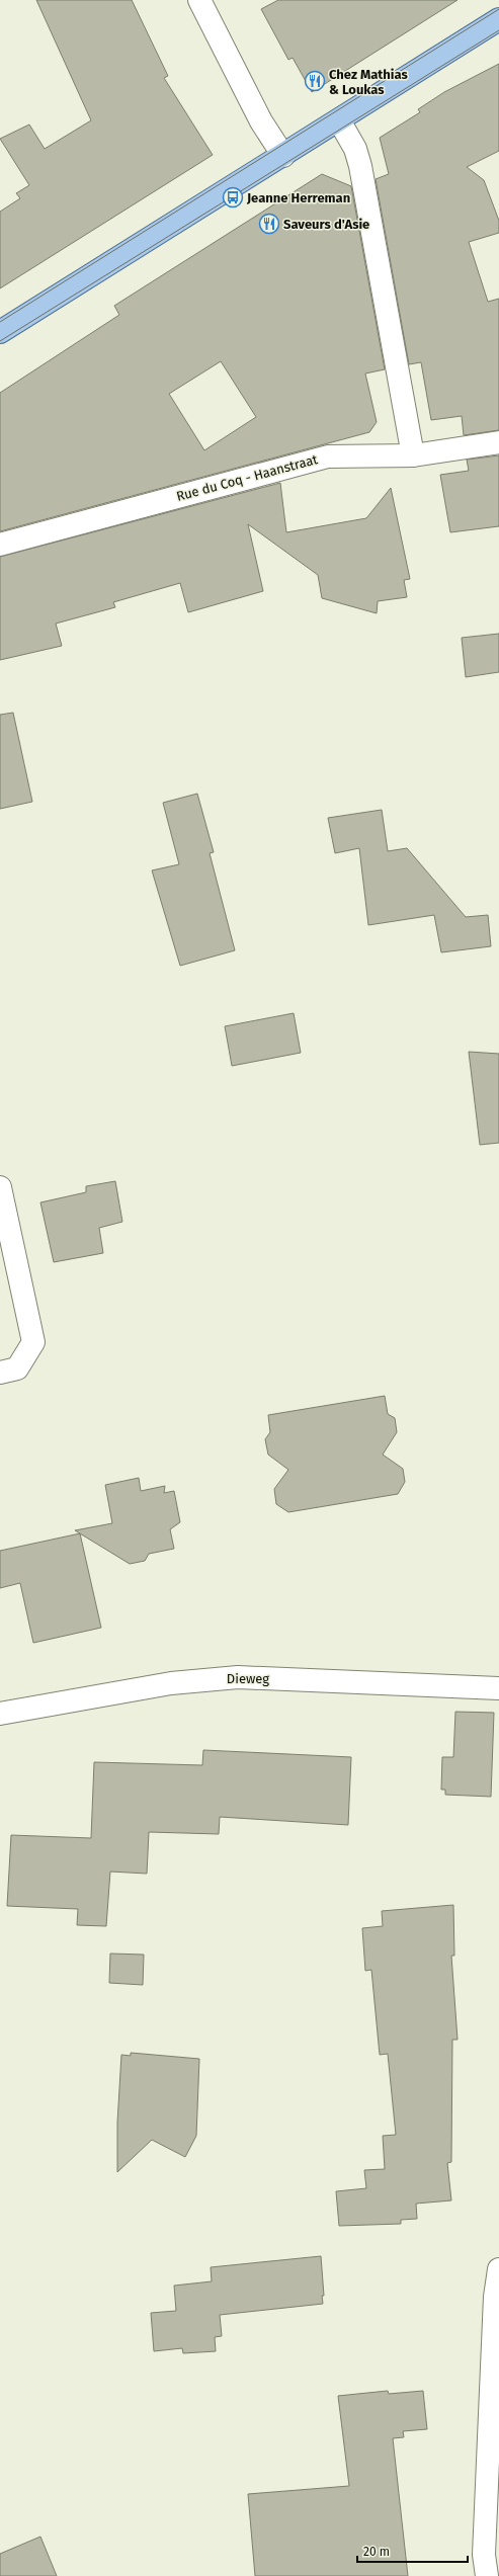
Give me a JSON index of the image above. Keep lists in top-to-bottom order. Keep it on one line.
{"streets":{"street":["Rue du Coq - Haanstraat","Dieweg"]},"places":{"restaurant":["Chez Mathias & Loukas","Saveurs d'Asie"],"bus stop":["Jeanne Herreman"]},"scale_bar":"20 m"}
